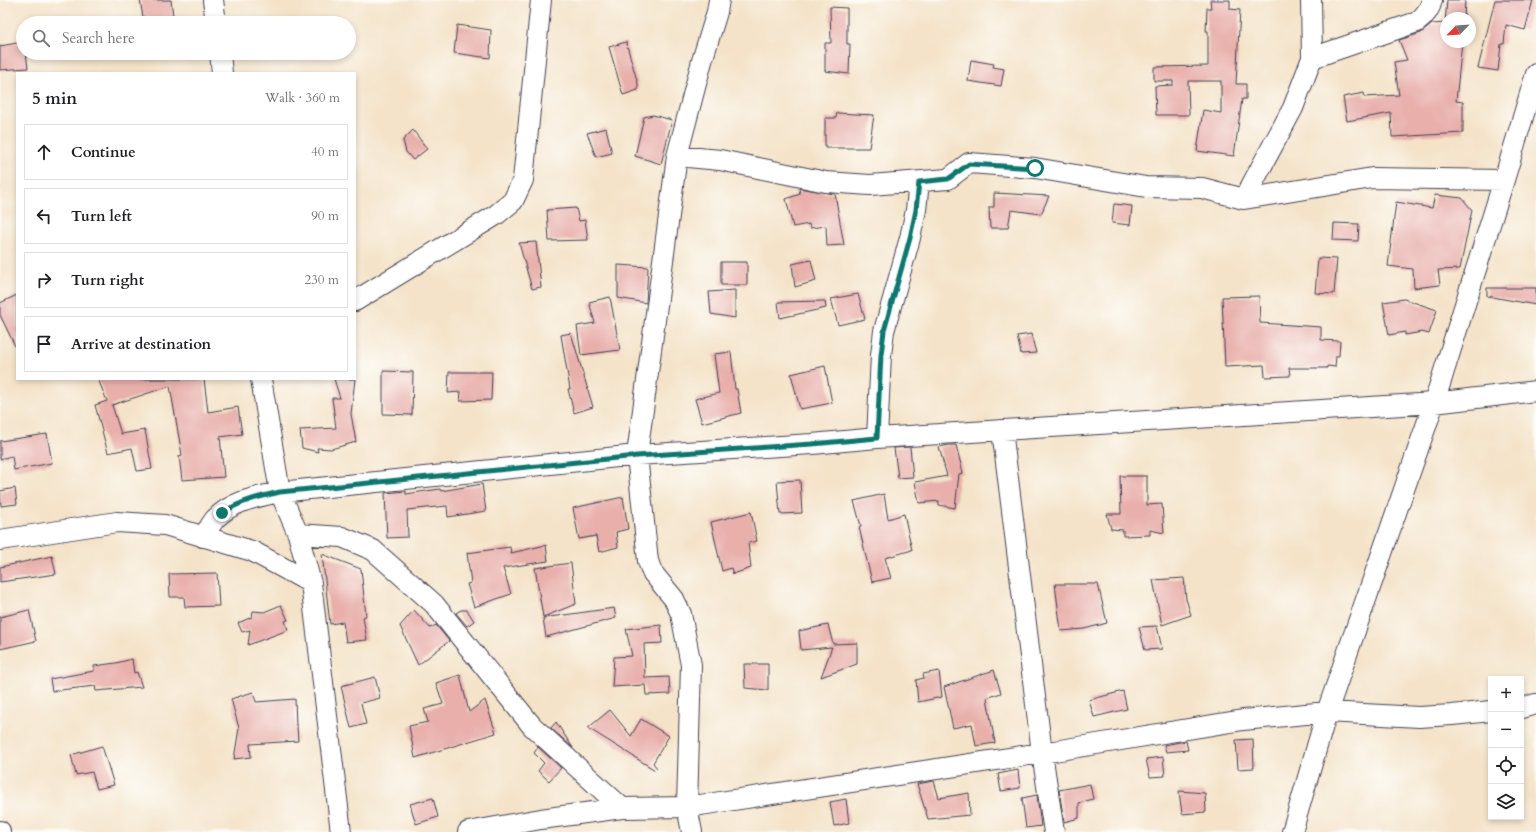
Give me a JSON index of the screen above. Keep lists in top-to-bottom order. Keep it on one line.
{"north":"bottom left","page":{"search":"Search here","heading":["5 min","Walk · 360 m"],"list":[["Continue","40 m"],["Turn left","90 m"],["Turn right","230 m"],"Arrive at destination"],"map_buttons":["+","−"]}}
